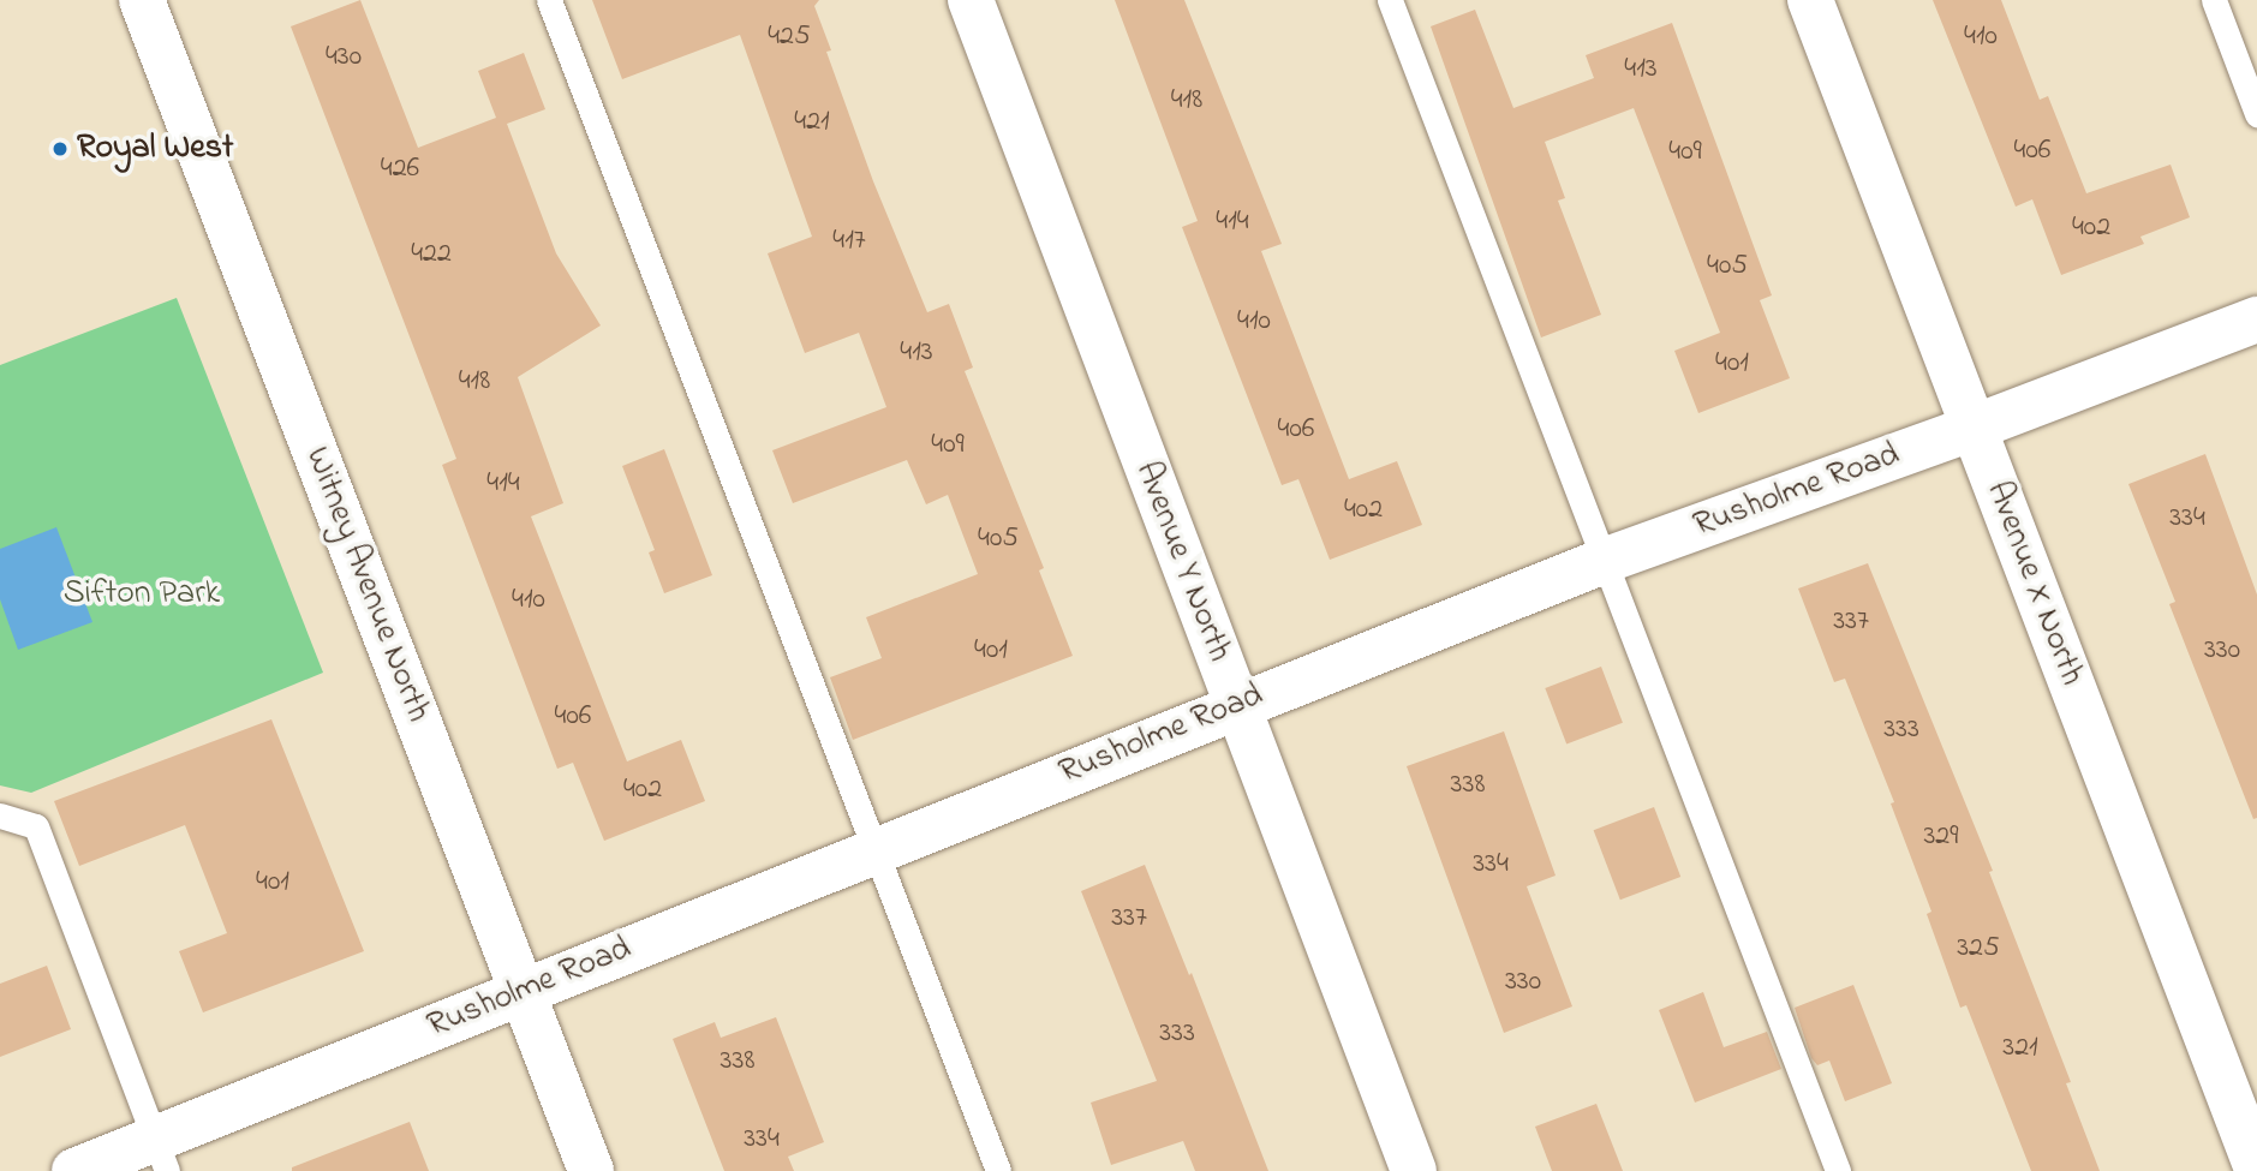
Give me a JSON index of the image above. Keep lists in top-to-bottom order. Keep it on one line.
{"streets":{"street":["Rusholme Road","Avenue Y North","Avenue X North","Witney Avenue North"]},"crossings":[["Rusholme Road","Avenue Y North"],["Rusholme Road","Avenue X North"],["Rusholme Road","Witney Avenue North"]],"parks":["Sifton Park"],"places":["Royal West"],"house_numbers":["425","410","430","413","418","421","406","409","426","414","402","417","422","405","410","413","401","418","406","409","414","402","334","405","410","337","401","330","406","333","338","402","329","334","401","337","325","330","333","321","338","334"]}
